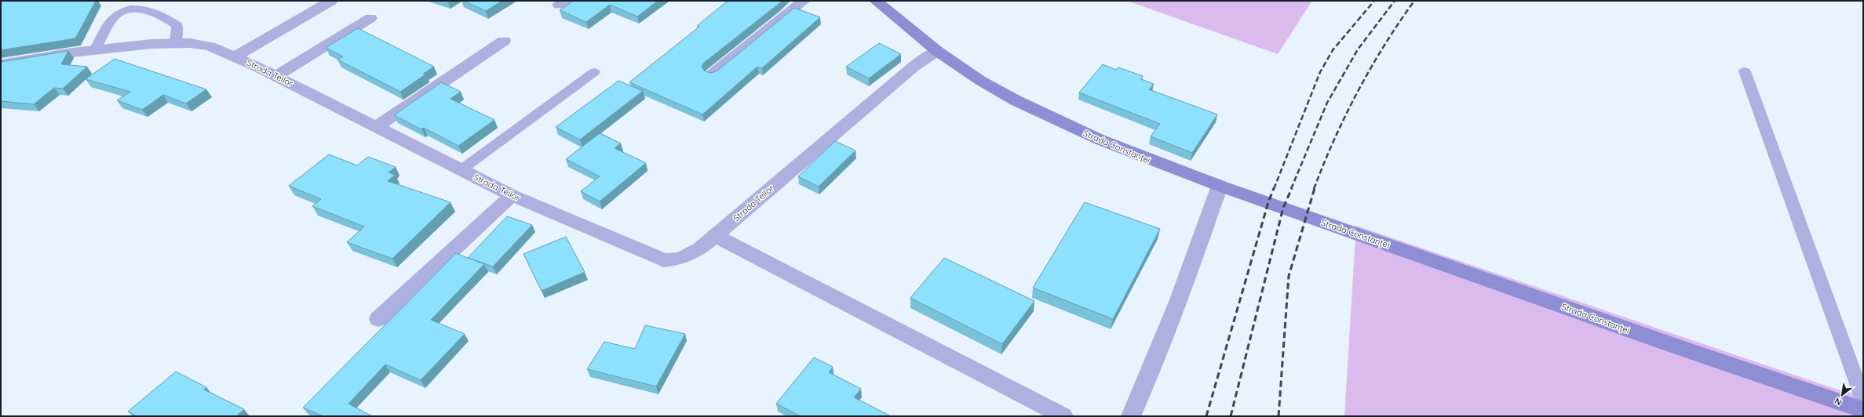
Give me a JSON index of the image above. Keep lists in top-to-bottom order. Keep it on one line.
{"streets":{"street":["Strada Teilor","Strada Constanței"]},"crossings":[["Strada Teilor","Strada Constanței"]],"north":"bottom left"}
